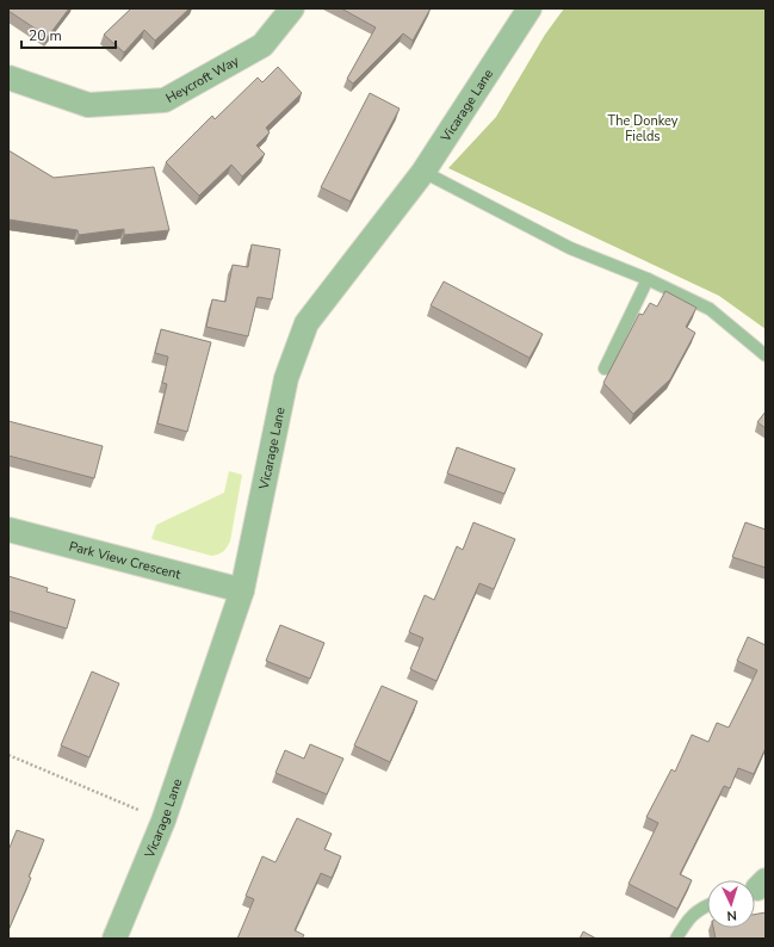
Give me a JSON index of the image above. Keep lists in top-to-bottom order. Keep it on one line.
{"streets":{"street":["Heycroft Way","Vicarage Lane","Park View Crescent"]},"crossings":[["Vicarage Lane","Park View Crescent"]],"parks":["The Donkey Fields"],"scale_bar":"20 m","north":"bottom"}
